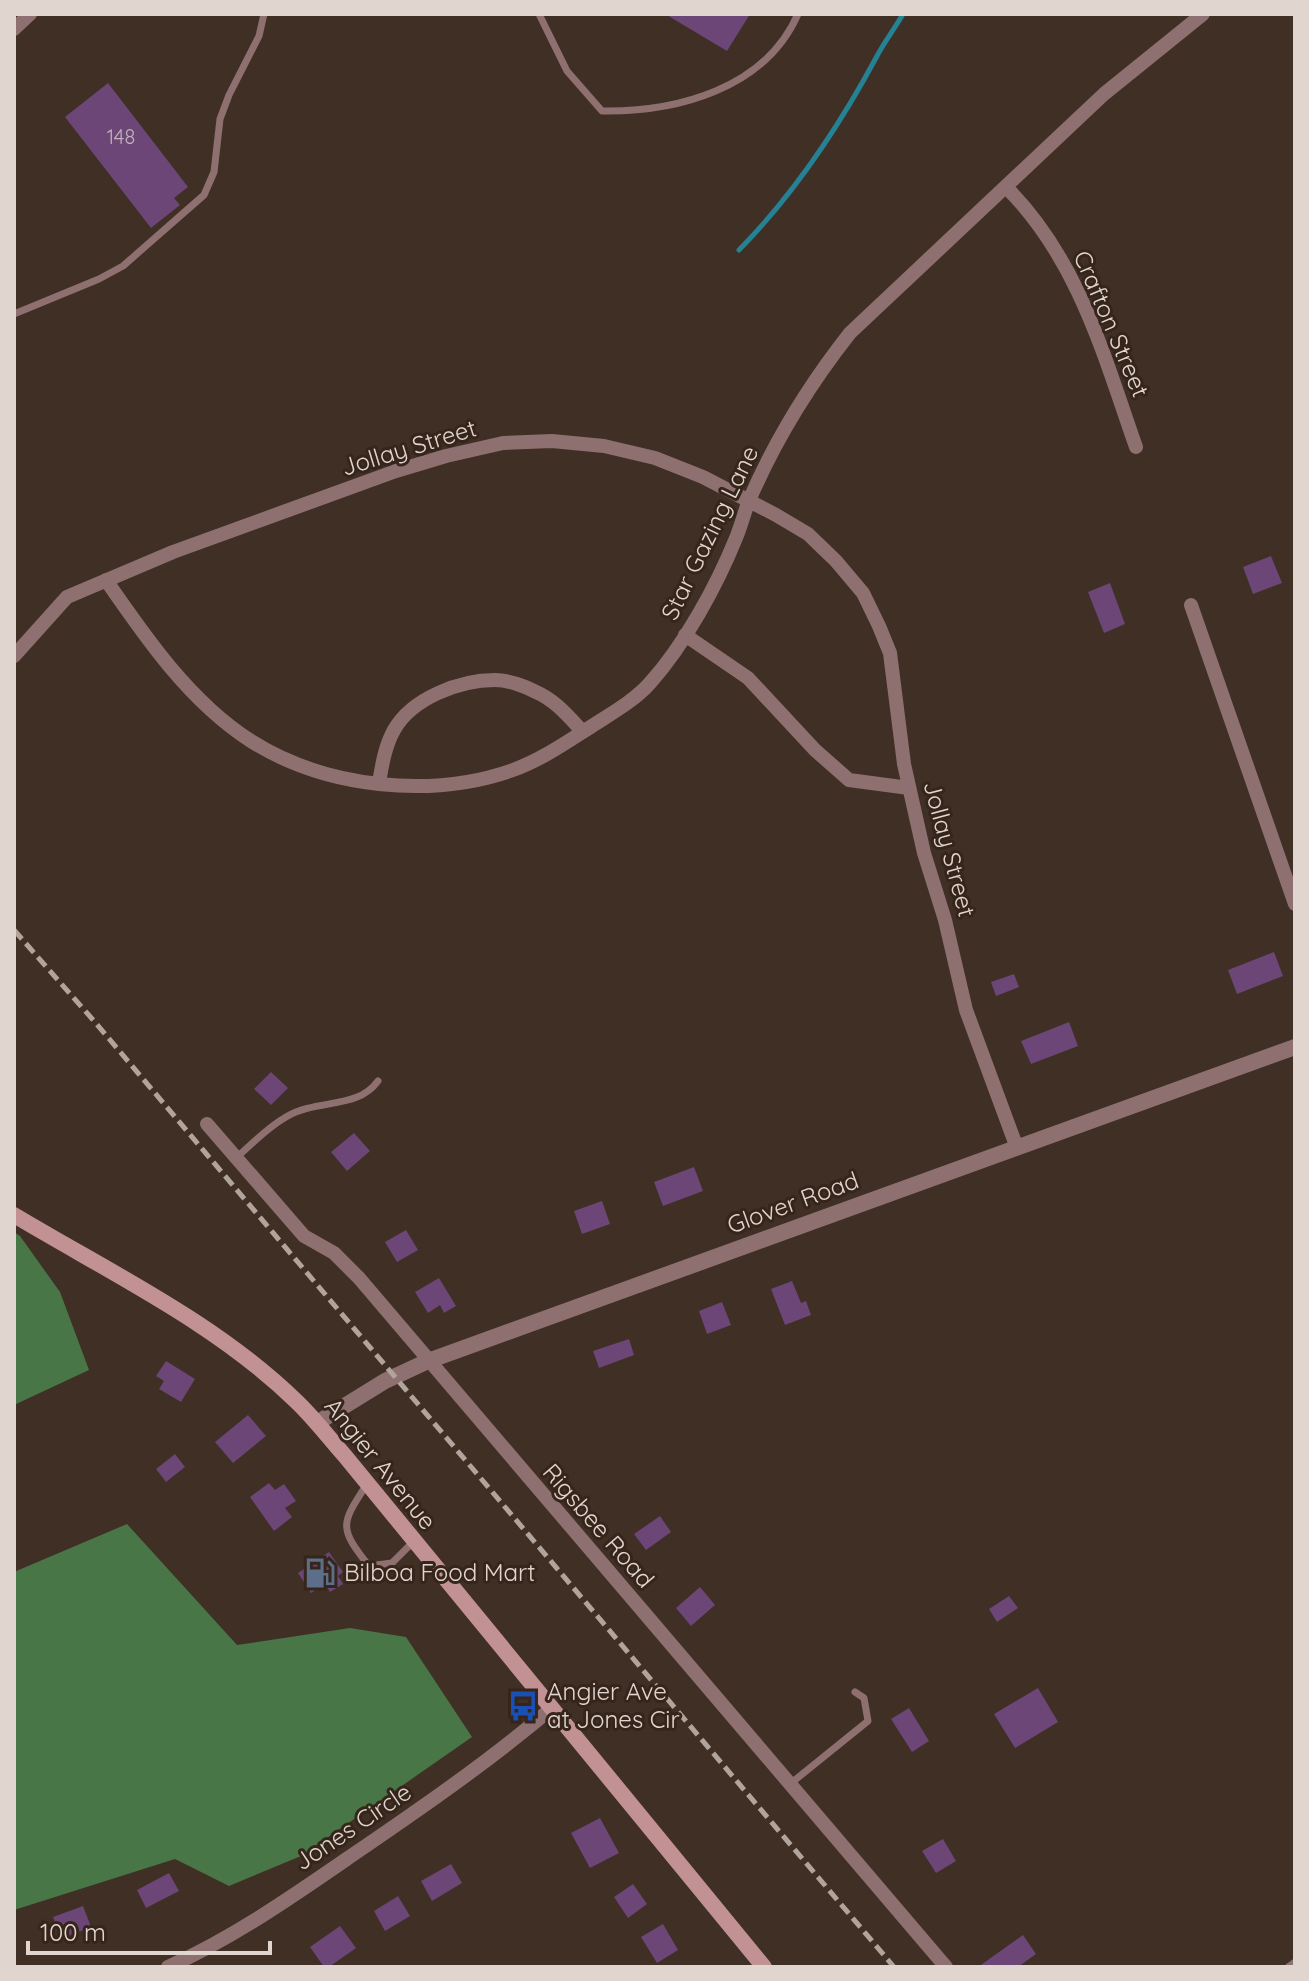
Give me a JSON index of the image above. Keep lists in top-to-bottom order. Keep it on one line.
{"streets":{"main road":["Angier Avenue"],"street":["Crafton Street","Jollay Street","Star Gazing Lane","Glover Road","Rigsbee Road","Jones Circle"]},"crossings":[["Crafton Street","Star Gazing Lane"],["Jollay Street","Star Gazing Lane"],["Jollay Street","Glover Road"],["Glover Road","Angier Avenue"],["Glover Road","Rigsbee Road"],["Angier Avenue","Jones Circle"]],"places":{"fuel station":["Bilboa Food Mart"],"bus stop":["Angier Ave at Jones Cir"]},"house_numbers":["148"],"scale_bar":"100 m"}
